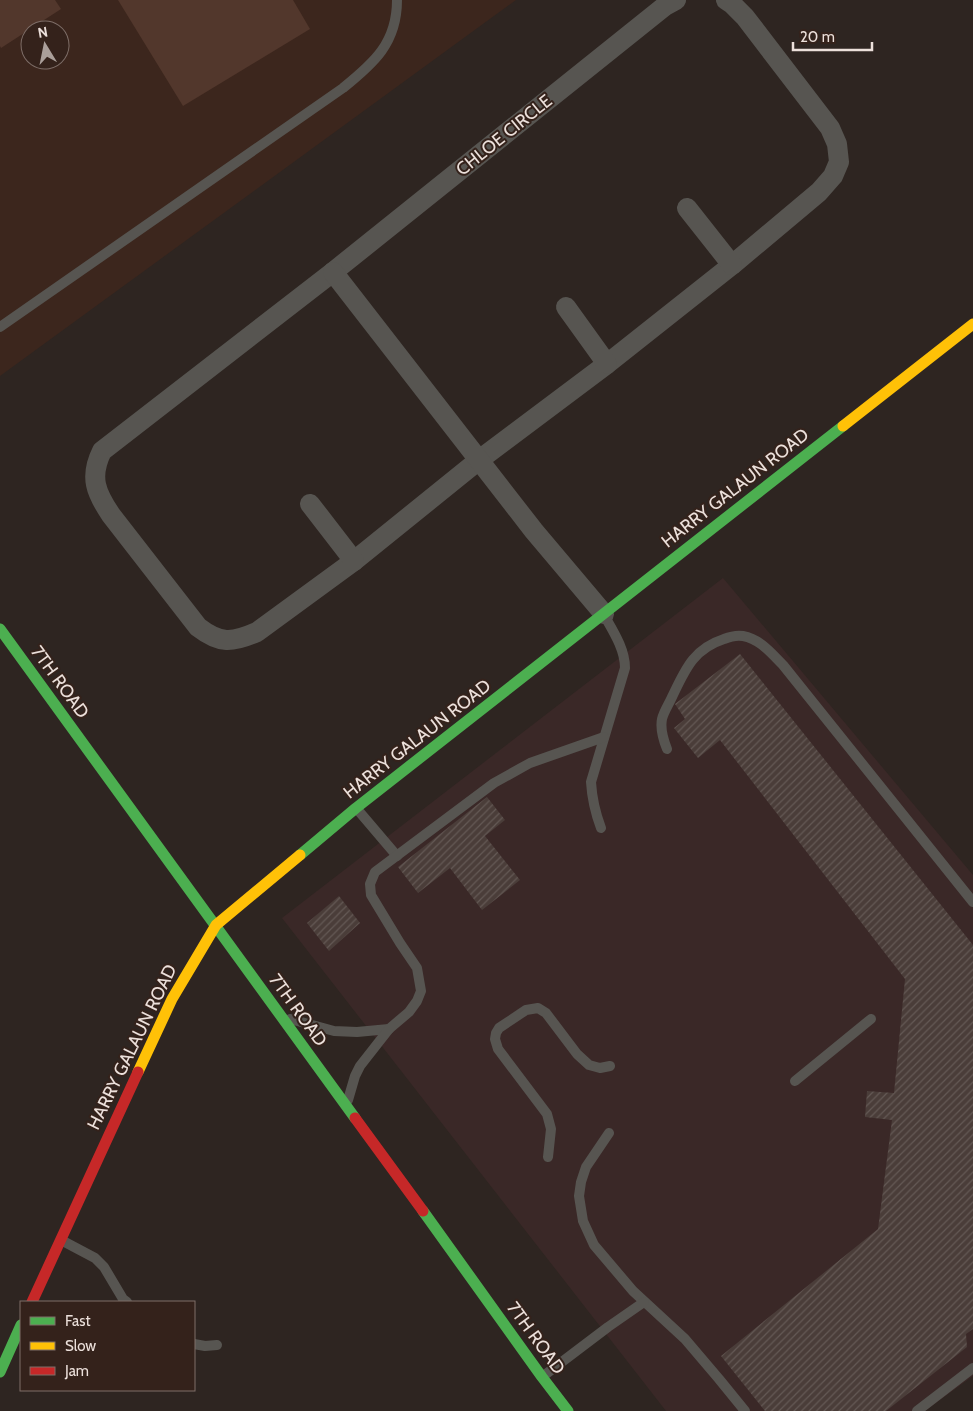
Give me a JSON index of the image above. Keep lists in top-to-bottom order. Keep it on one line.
{"streets":{"main road":["HARRY GALAUN ROAD","7TH ROAD"],"street":["CHLOE CIRCLE"]},"crossings":[["HARRY GALAUN ROAD","7TH ROAD"]],"legend":["Fast","Slow","Jam"],"scale_bar":"20 m","north":"top"}
